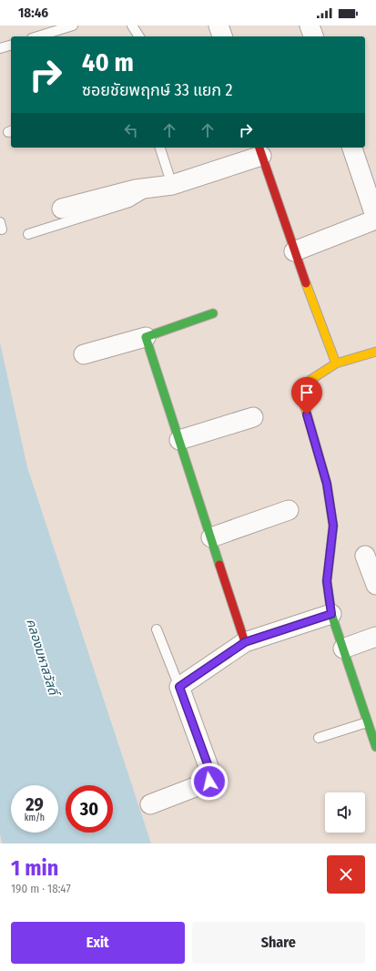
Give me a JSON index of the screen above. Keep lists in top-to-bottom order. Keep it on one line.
{"water":["คลองมหาสวัสดิ์"],"page":{"status":"18:46","turn":["40 m","ซอยชัยพฤกษ์ 33 แยก 2"],"speed":"29 km/h","limit":"30","heading":["1 min","190 m · 18:47"],"buttons":["Exit","Share"]}}
